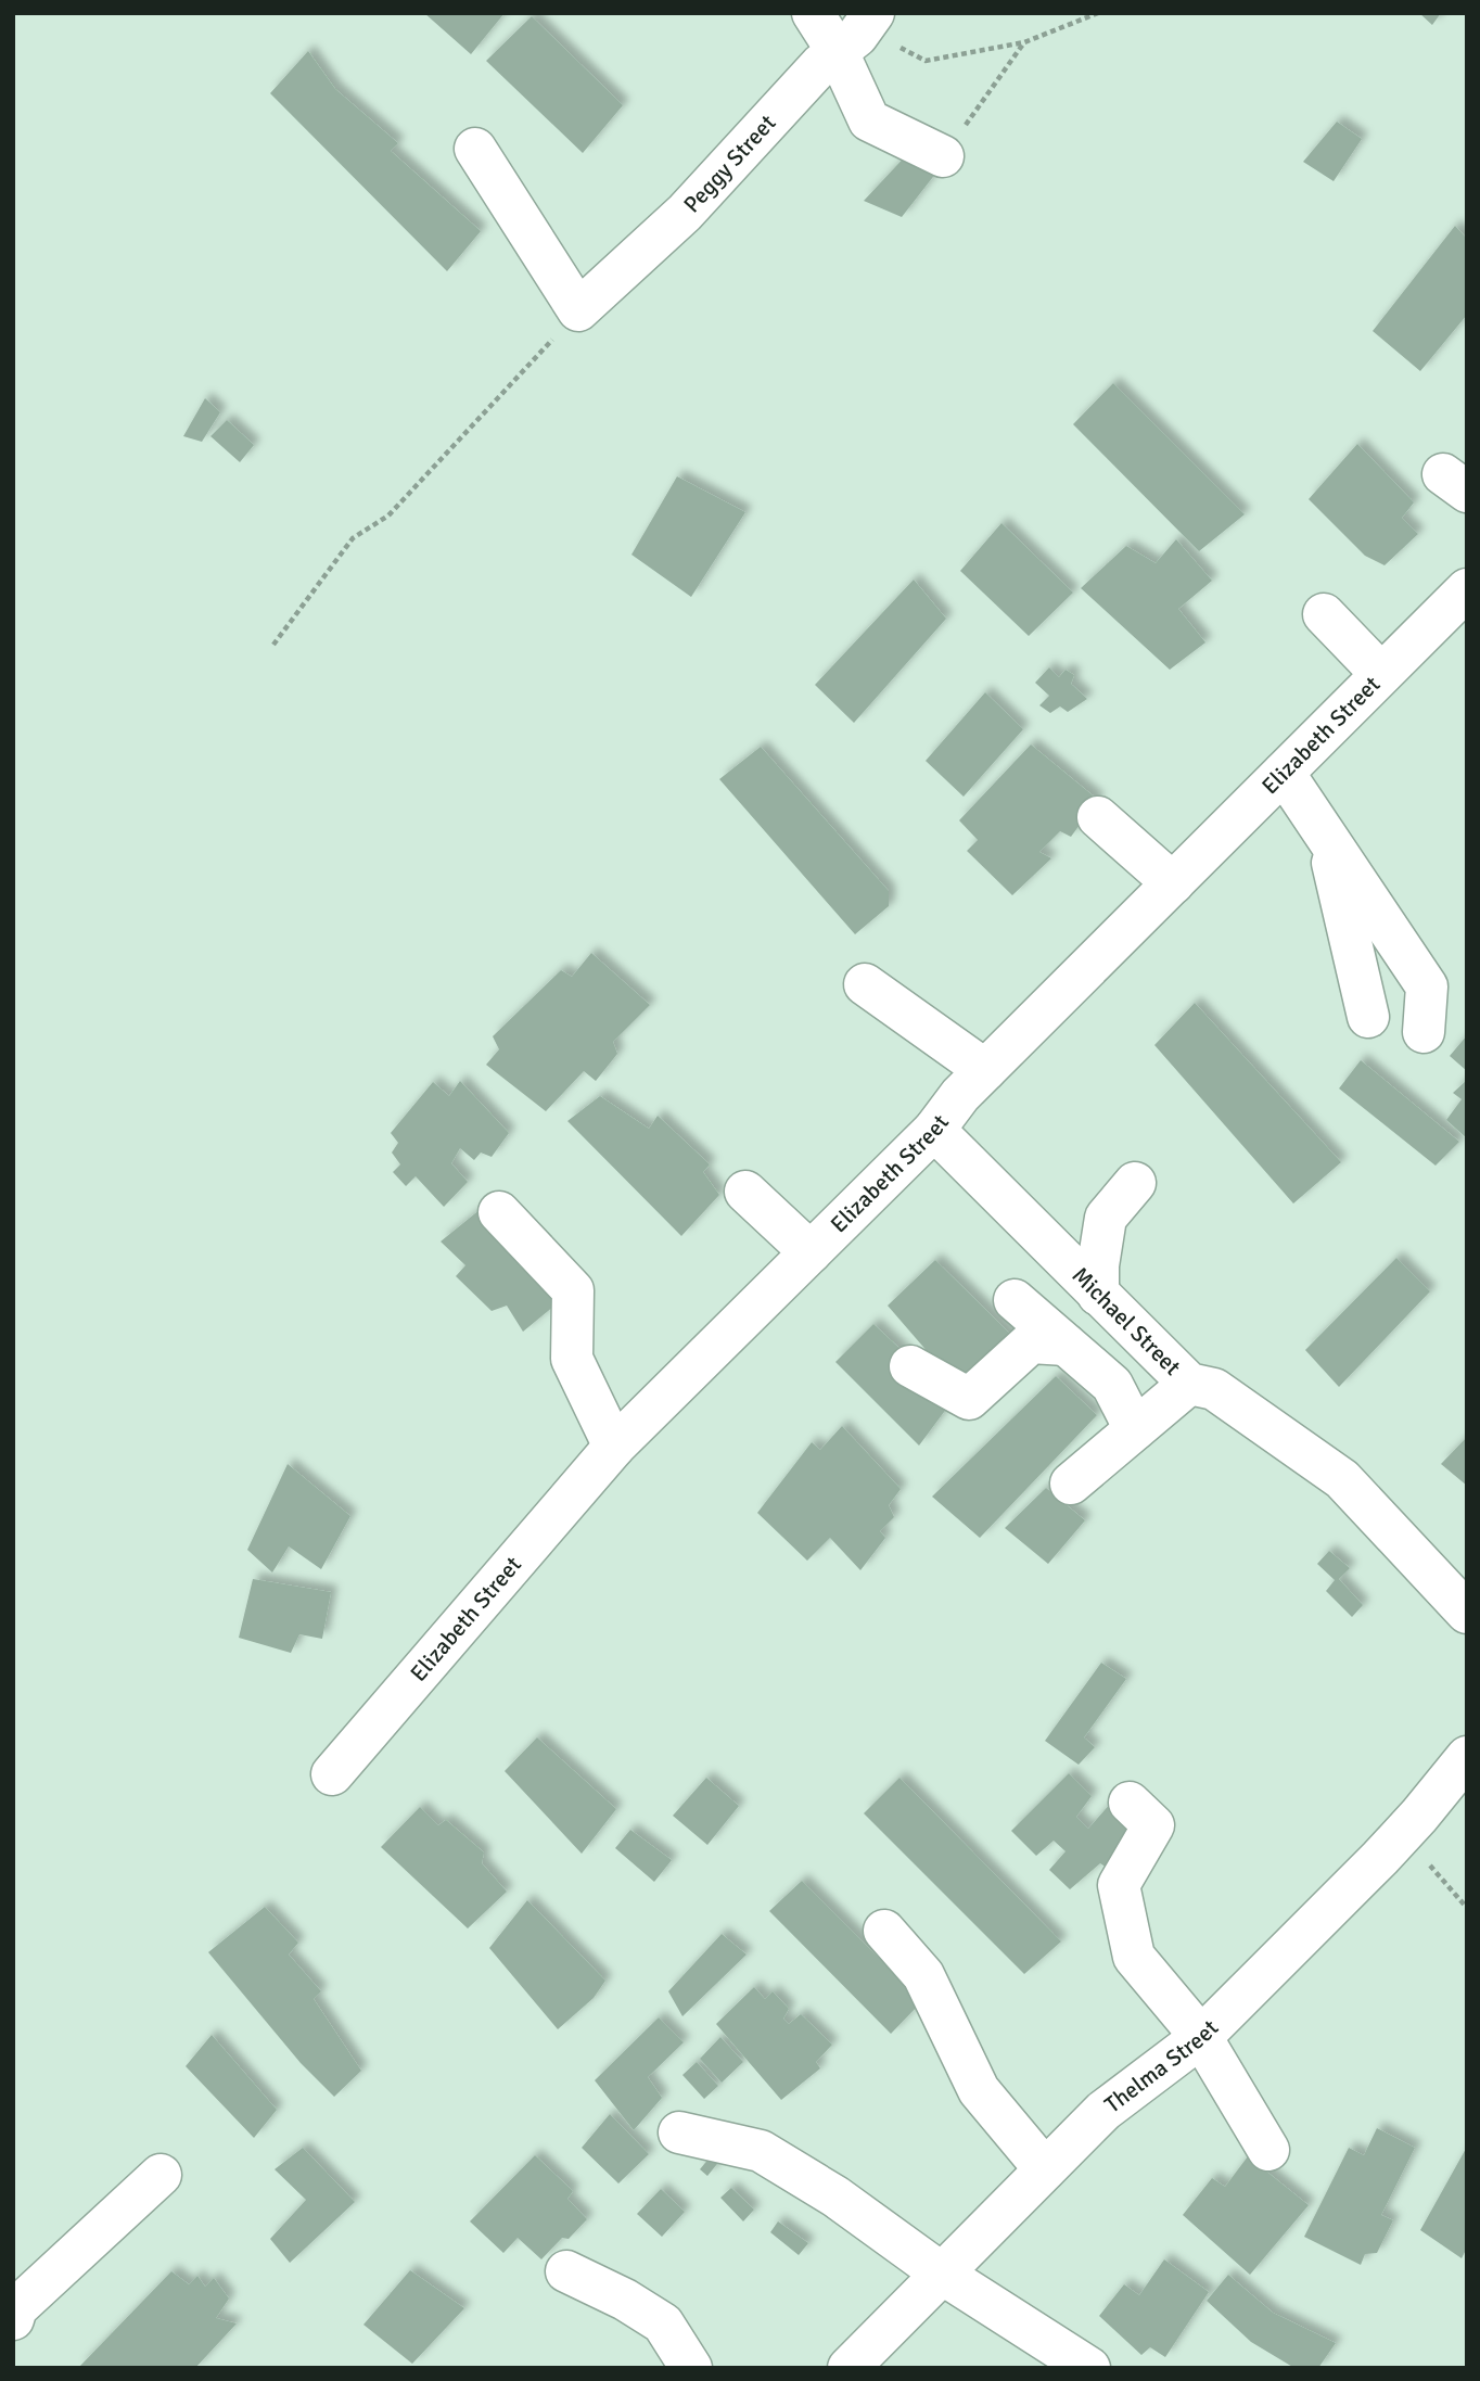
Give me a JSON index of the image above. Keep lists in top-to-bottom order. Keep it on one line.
{"streets":{"street":["Peggy Street","Elizabeth Street","Michael Street","Thelma Street"]},"crossings":[["Elizabeth Street","Michael Street"]]}
